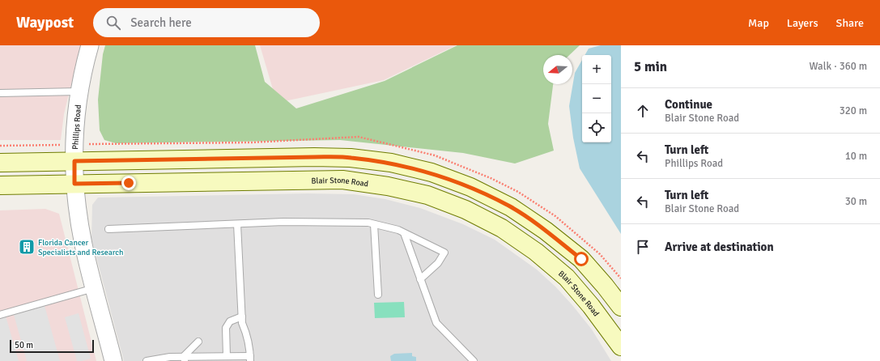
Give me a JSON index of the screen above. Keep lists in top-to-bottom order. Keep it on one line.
{"streets":{"main road":["Blair Stone Road"],"street":["Phillips Road"]},"crossings":[["Phillips Road","Blair Stone Road"]],"places":{"building":["Florida Cancer Specialists and Research"]},"scale_bar":"50 m","north":"left","page":{"header":"Waypost","search":"Search here","nav":["Map","Layers","Share"],"heading":["5 min","Walk · 360 m"],"map_buttons":["+","−"],"list":[["Continue","Blair Stone Road","320 m"],["Turn left","Phillips Road","10 m"],["Turn left","Blair Stone Road","30 m"],"Arrive at destination"],"scale":"50 m"}}
